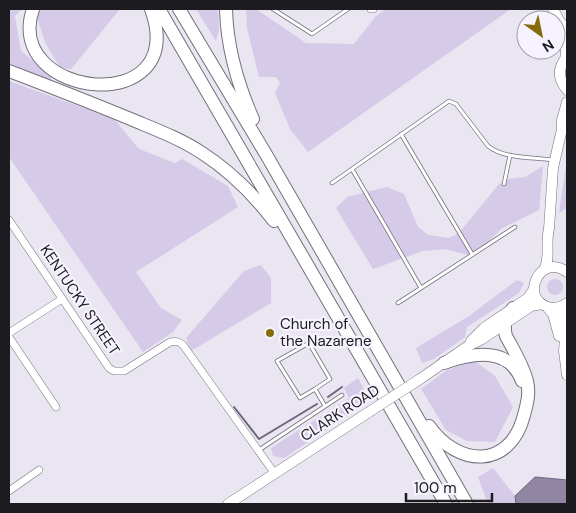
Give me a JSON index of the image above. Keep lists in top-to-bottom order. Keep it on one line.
{"streets":{"street":["KENTUCKY STREET","CLARK ROAD"]},"crossings":[["KENTUCKY STREET","CLARK ROAD"]],"places":["Church of the Nazarene"],"scale_bar":"100 m","north":"bottom right"}
